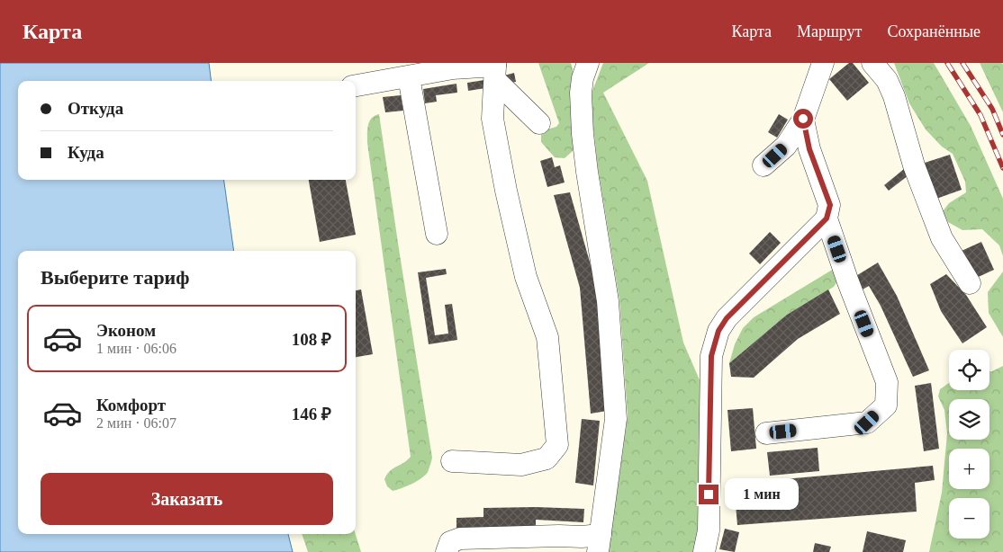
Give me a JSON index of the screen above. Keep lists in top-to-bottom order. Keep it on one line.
{"page":{"header":"Карта","nav":["Карта","Маршрут","Сохранённые"],"banner":["Откуда","Куда"],"heading":"Выберите тариф","list":[{"name":"Эконом","note":"1 мин · 06:06","value":"108 ₽"},{"name":"Комфорт","note":"2 мин · 06:07","value":"146 ₽"}],"map_buttons":["+","−"],"buttons":"Заказать","bubble":"1 мин"}}
